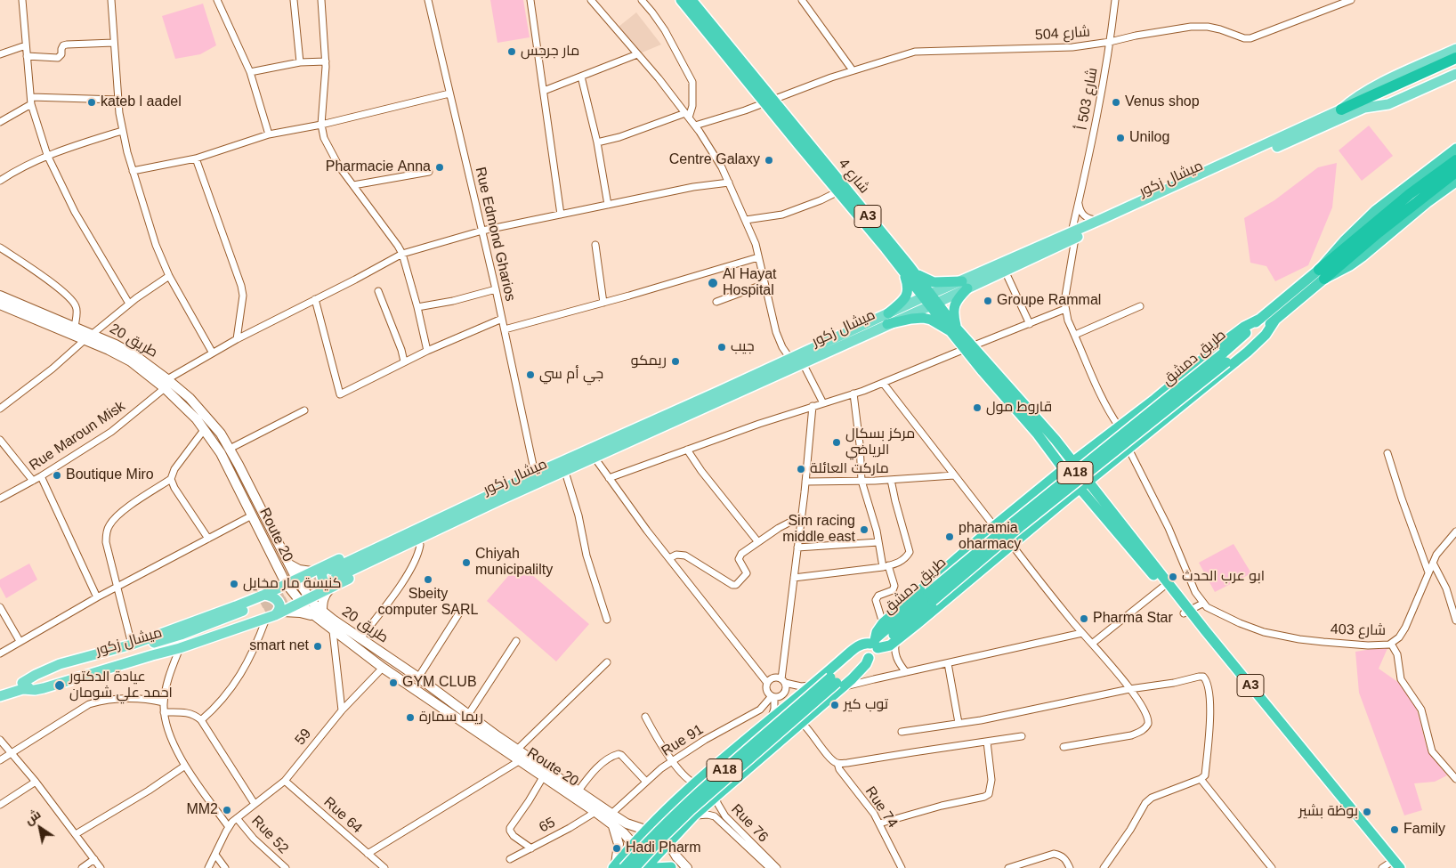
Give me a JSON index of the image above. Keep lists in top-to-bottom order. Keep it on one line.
{"streets":{"highway":["شارع 4","A3","طريق دمشق","A18"],"main road":["ميشال زكور","طريق 20","Route 20"],"street":["شارع 504","شارع 503 أ","Rue Edmond Gharios","Rue Maroun Misk","شارع 403","59","Rue 91","Rue 74","Rue 64","Rue 76","65","Rue 52"]},"crossings":[["شارع 504","شارع 503 أ"],["شارع 504","شارع 4"],["شارع 503 أ","ميشال زكور"],["شارع 4","ميشال زكور"],["شارع 4","A3"],["ميشال زكور","Rue Edmond Gharios"],["Rue Edmond Gharios","Rue Maroun Misk"],["طريق 20","Rue Maroun Misk"],["طريق 20","Route 20"],["طريق 20","Rue 91"],["Rue Maroun Misk","Route 20"],["Route 20","59"],["Route 20","65"],["59","Rue 64"],["59","Rue 52"]],"places":["مار جرجس","kateb l aadel","Venus shop","Unilog","Centre Galaxy","Pharmacie Anna","Al Hayat Hospital","Groupe Rammal","جيب","ريمكو","جي أم سي","قاروط مول","مركز بسكال الرياضي","ماركت العائلة","Boutique Miro","Sim racing middle east","pharamia oharmacy","Chiyah municipalilty","ابو عرب الحدث","Sbeity computer SARL","كنيسة مار مخايل","Pharma Star","smart net","GYM CLUB","عيادة الدكتور احمد علي شومان","توب كير","ريما سمارة","MM2","بوظة بشير","Family","Hadi Pharm"],"north":"top left"}
